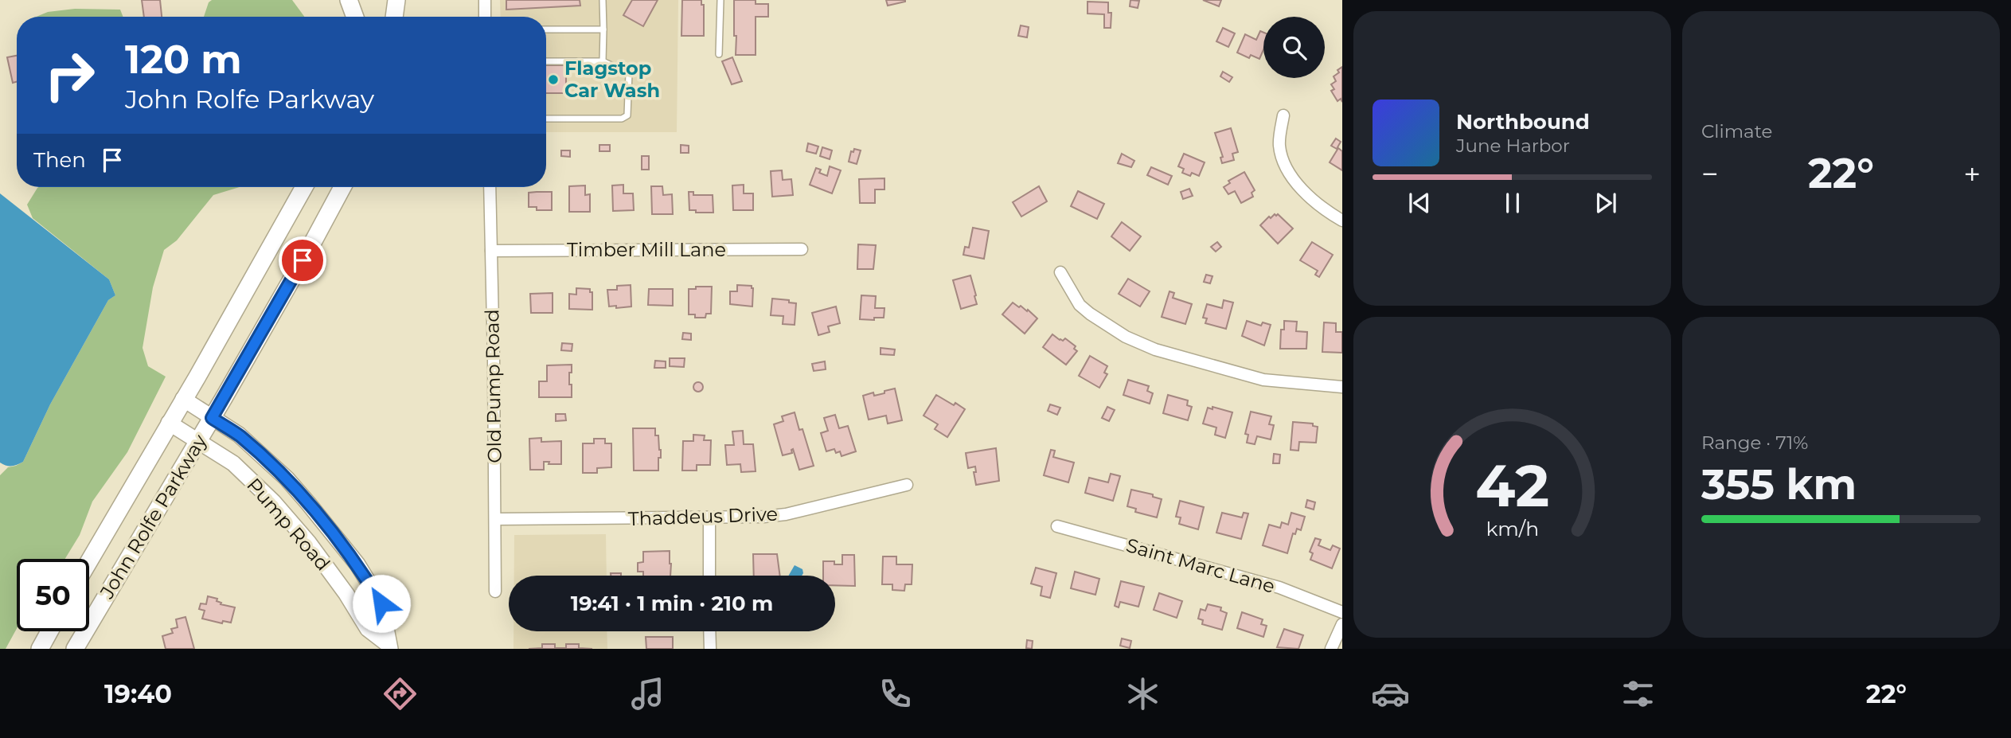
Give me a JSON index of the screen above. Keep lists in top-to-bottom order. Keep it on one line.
{"streets":{"main road":["John Rolfe Parkway","Pump Road"],"street":["Timber Mill Lane","Old Pump Road","Thaddeus Drive","Saint Marc Lane"]},"crossings":[["Timber Mill Lane","Old Pump Road"],["Old Pump Road","Thaddeus Drive"],["John Rolfe Parkway","Pump Road"]],"places":["Flagstop Car Wash"],"page":{"tile":["Climate",["Range · 71%","355 km"]],"turn":["120 m","John Rolfe Parkway"],"song":["Northbound","June Harbor"],"then":"Then","heat":["−","22°","+"],"limit":"50","trip":"19:41 · 1 min · 210 m","tabs":["19:40","22°"],"gauge":["42","km/h"]}}
